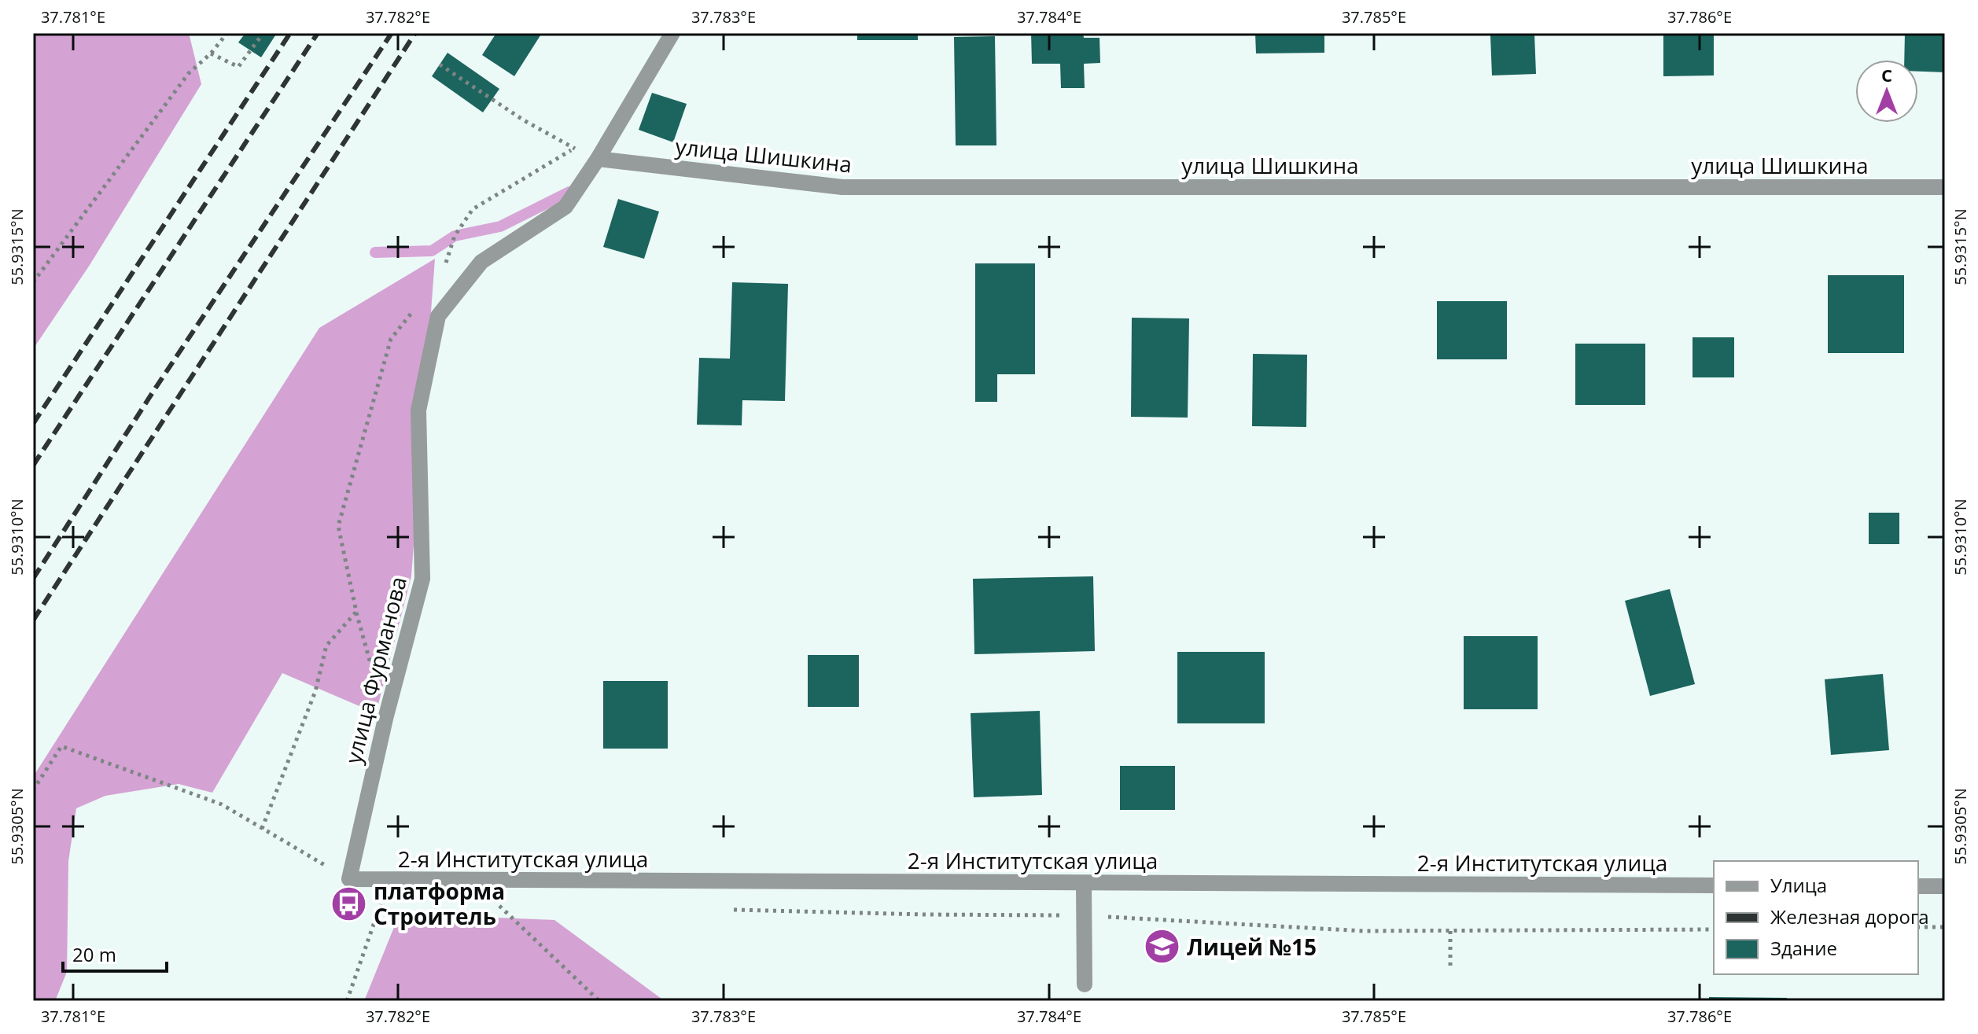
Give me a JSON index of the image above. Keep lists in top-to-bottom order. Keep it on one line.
{"streets":{"street":["улица Шишкина","улица Фурманова","2-я Институтская улица"]},"crossings":[["улица Шишкина","улица Фурманова"],["улица Фурманова","2-я Институтская улица"]],"places":{"bus stop":["платформа Строитель"],"school or university":["Лицей №15"]},"legend":["Улица","Железная дорога","Здание"],"scale_bar":"20 m","north":"top","coordinates":["37.781°E","37.782°E","37.783°E","37.784°E","37.785°E","37.786°E","55.9315°N","55.9310°N","55.9305°N"]}
